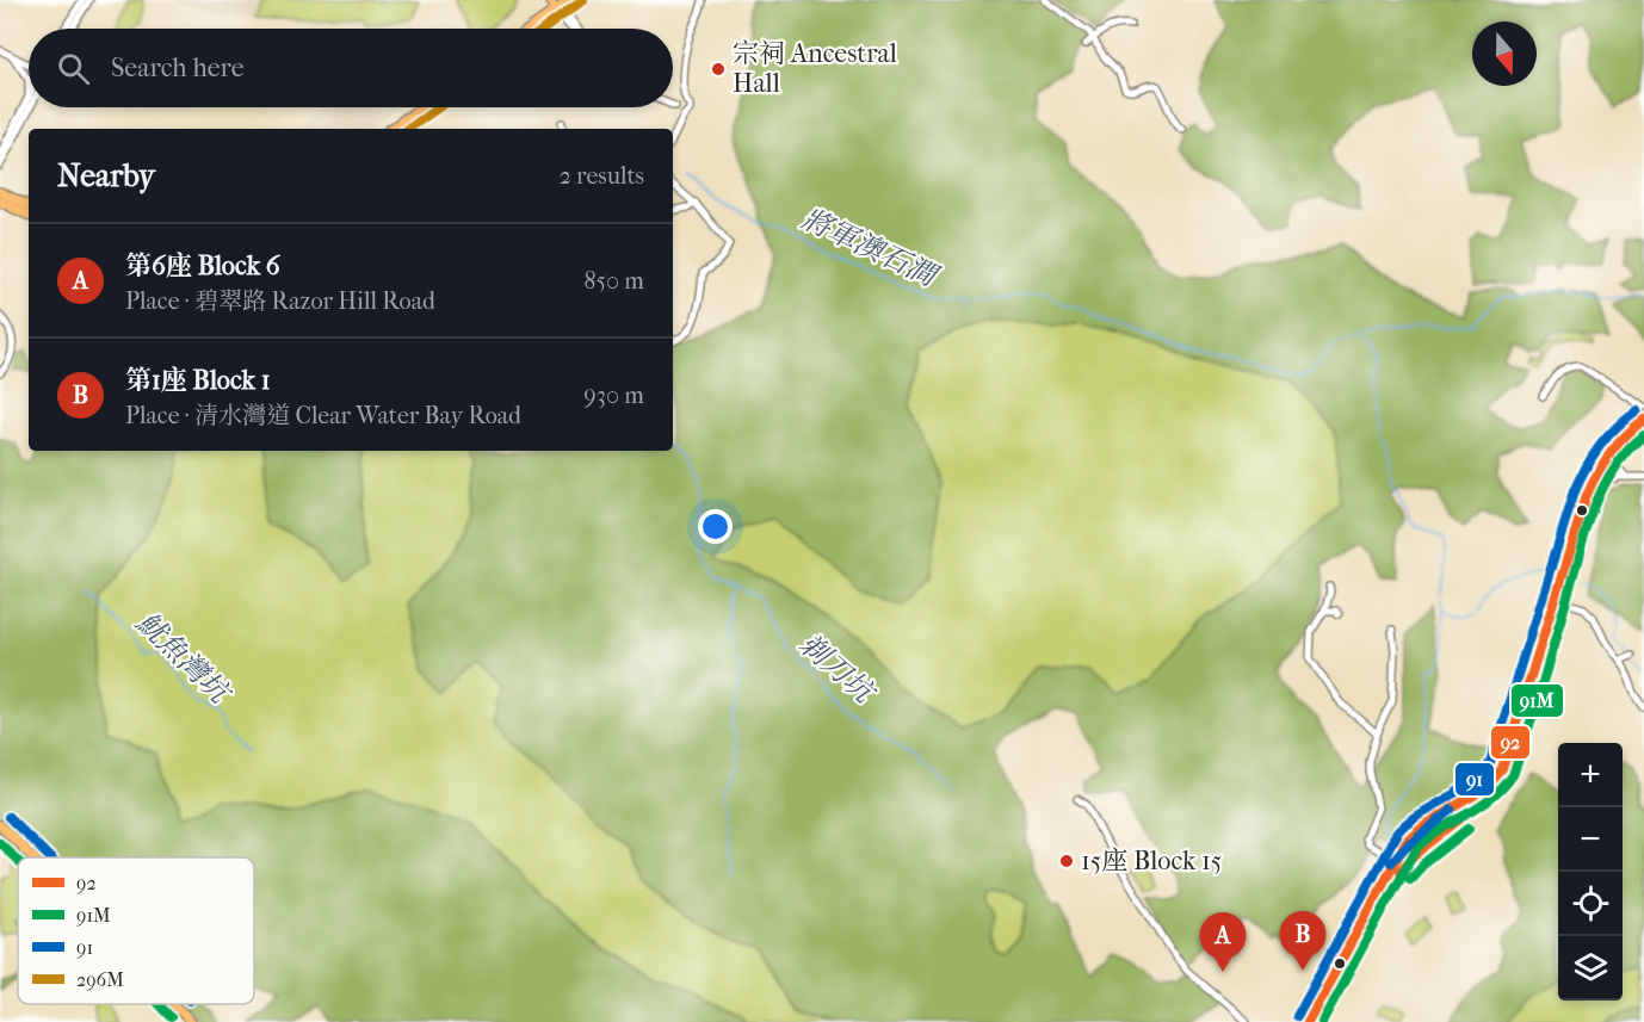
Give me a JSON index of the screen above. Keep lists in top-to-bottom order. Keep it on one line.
{"water":["將軍澳石澗","魷魚灣坑","剃刀坑"],"places":["宗祠 Ancestral Hall","15座 Block 15"],"lines":["transit line 296M","transit line 91","transit line 92","transit line 91M"],"legend":["92","91M","91","296M"],"north":"bottom","page":{"search":"Search here","heading":["Nearby","2 results"],"list":[{"mark":"A","name":"第6座 Block 6","note":"Place · 碧翠路 Razor Hill Road","value":"850 m"},{"mark":"B","name":"第1座 Block 1","note":"Place · 清水灣道 Clear Water Bay Road","value":"930 m"}],"map_buttons":["+","−"],"pins":["B","A"]}}
